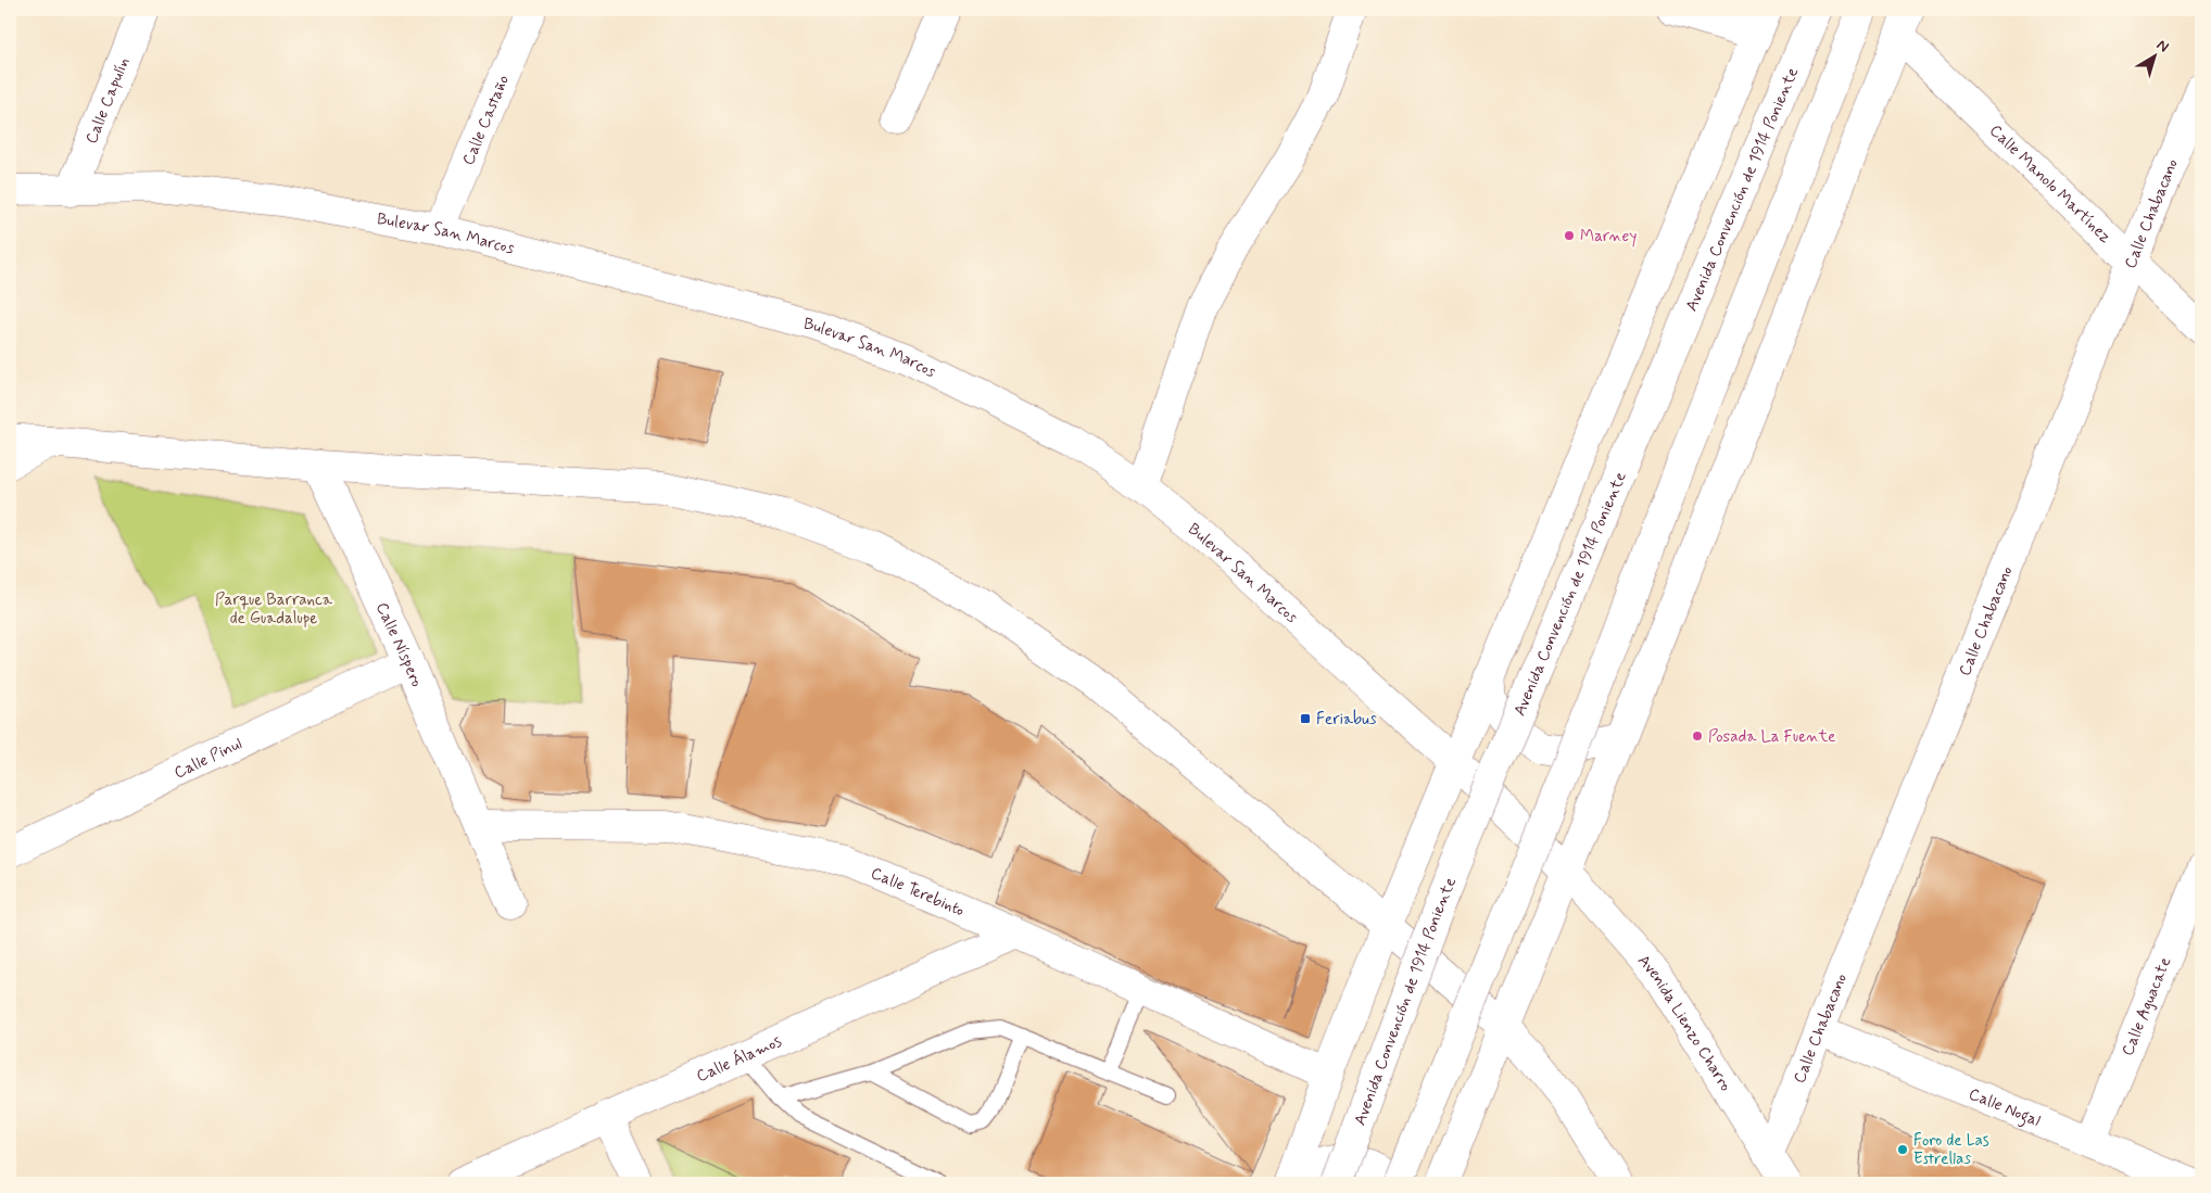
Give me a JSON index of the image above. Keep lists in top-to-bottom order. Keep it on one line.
{"streets":{"street":["Calle Capulín","Calle Castaño","Calle Manolo Martínez","Avenida Convención de 1914 Poniente","Calle Chabacano","Bulevar San Marcos","Calle Níspero","Calle Pinul","Calle Terebinto","Calle Aguacate","Avenida Lienzo Charro","Calle Álamos","Calle Nogal"]},"crossings":[["Calle Capulín","Bulevar San Marcos"],["Calle Castaño","Bulevar San Marcos"],["Calle Manolo Martínez","Calle Chabacano"],["Calle Chabacano","Avenida Lienzo Charro"],["Calle Chabacano","Calle Nogal"],["Bulevar San Marcos","Avenida Lienzo Charro"],["Calle Níspero","Calle Pinul"],["Calle Níspero","Calle Terebinto"],["Calle Terebinto","Calle Álamos"],["Calle Aguacate","Calle Nogal"]],"parks":["Parque Barranca de Guadalupe"],"places":{"other":["Marney","Posada La Fuente","Foro de Las Estrellas"],"transit":["Feriabus"]},"north":"top right"}
